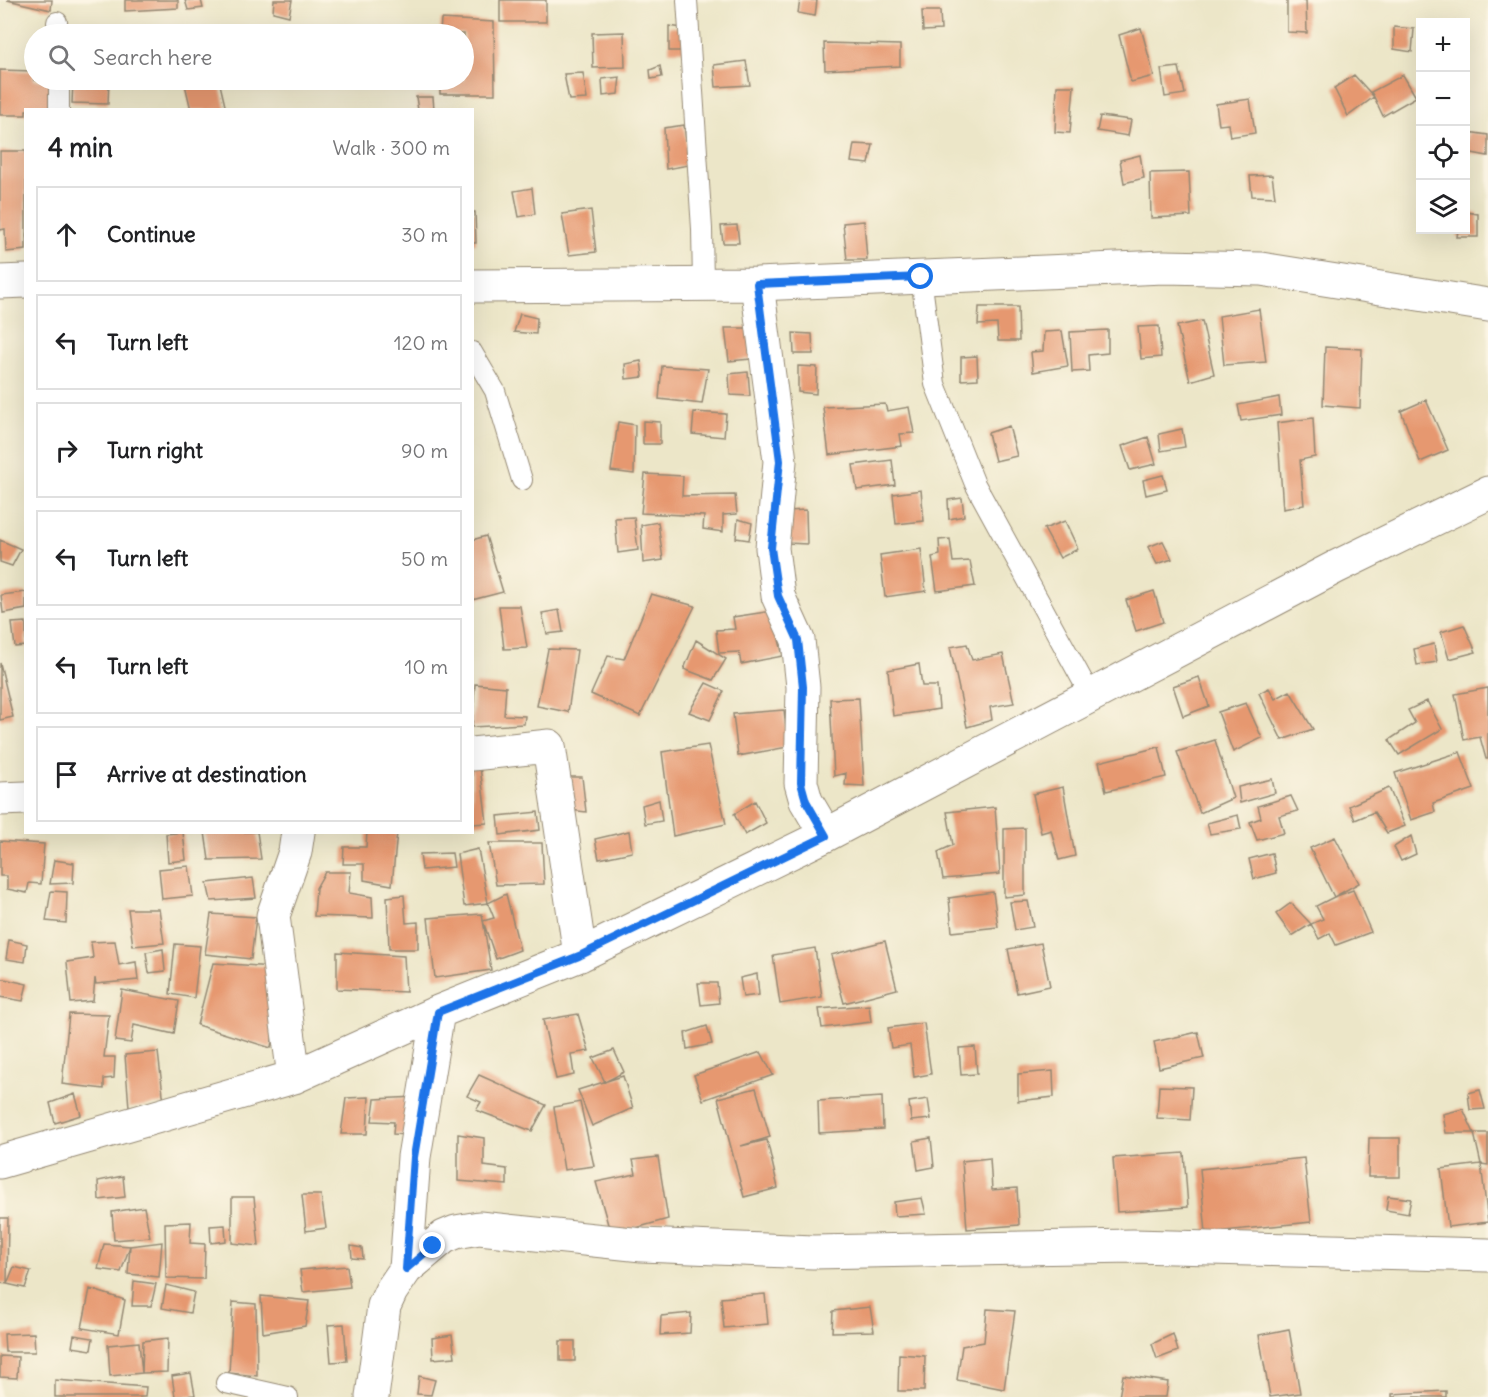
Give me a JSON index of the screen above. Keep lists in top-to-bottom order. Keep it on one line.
{"page":{"map_buttons":["+","−"],"search":"Search here","heading":["4 min","Walk · 300 m"],"list":[["Continue","30 m"],["Turn left","120 m"],["Turn right","90 m"],["Turn left","50 m"],["Turn left","10 m"],"Arrive at destination"]}}
